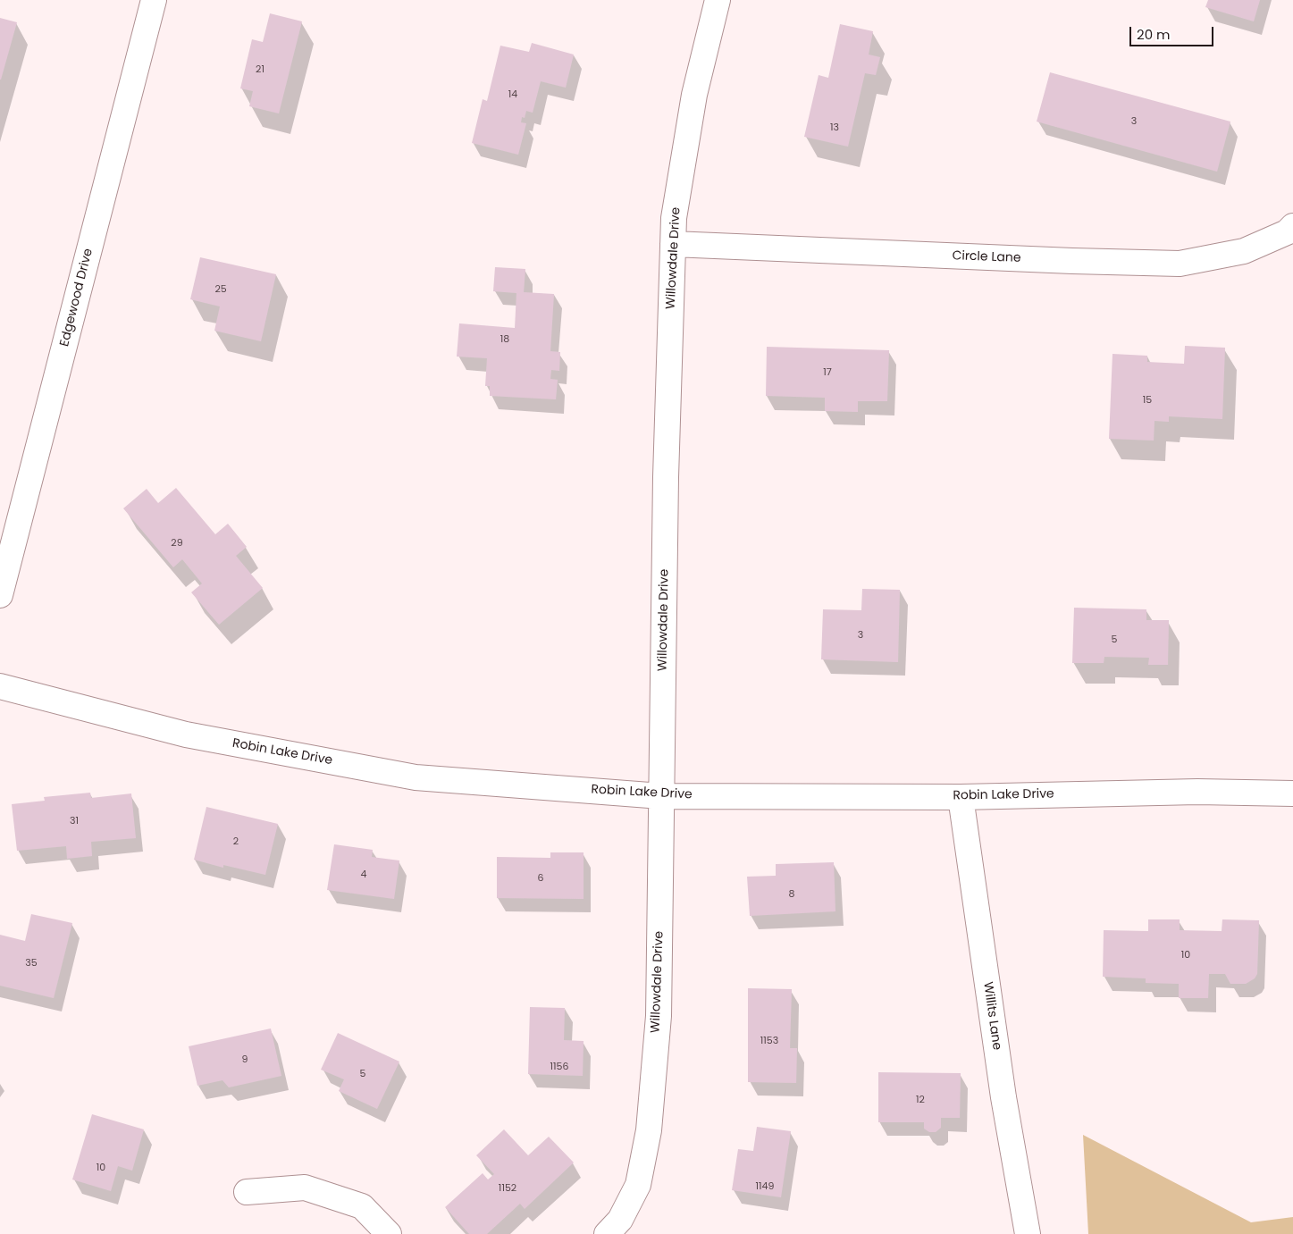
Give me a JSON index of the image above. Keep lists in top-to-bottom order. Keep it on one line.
{"streets":{"street":["Circle Lane","Willowdale Drive","Edgewood Drive","Robin Lake Drive","Willits Lane"]},"crossings":[["Circle Lane","Willowdale Drive"],["Willowdale Drive","Robin Lake Drive"],["Robin Lake Drive","Willits Lane"]],"house_numbers":["21","14","3","13","25","18","17","15","29","3","5","31","2","4","6","8","10","35","1153","9","1156","5","12","10","1149","1152"],"scale_bar":"20 m"}
